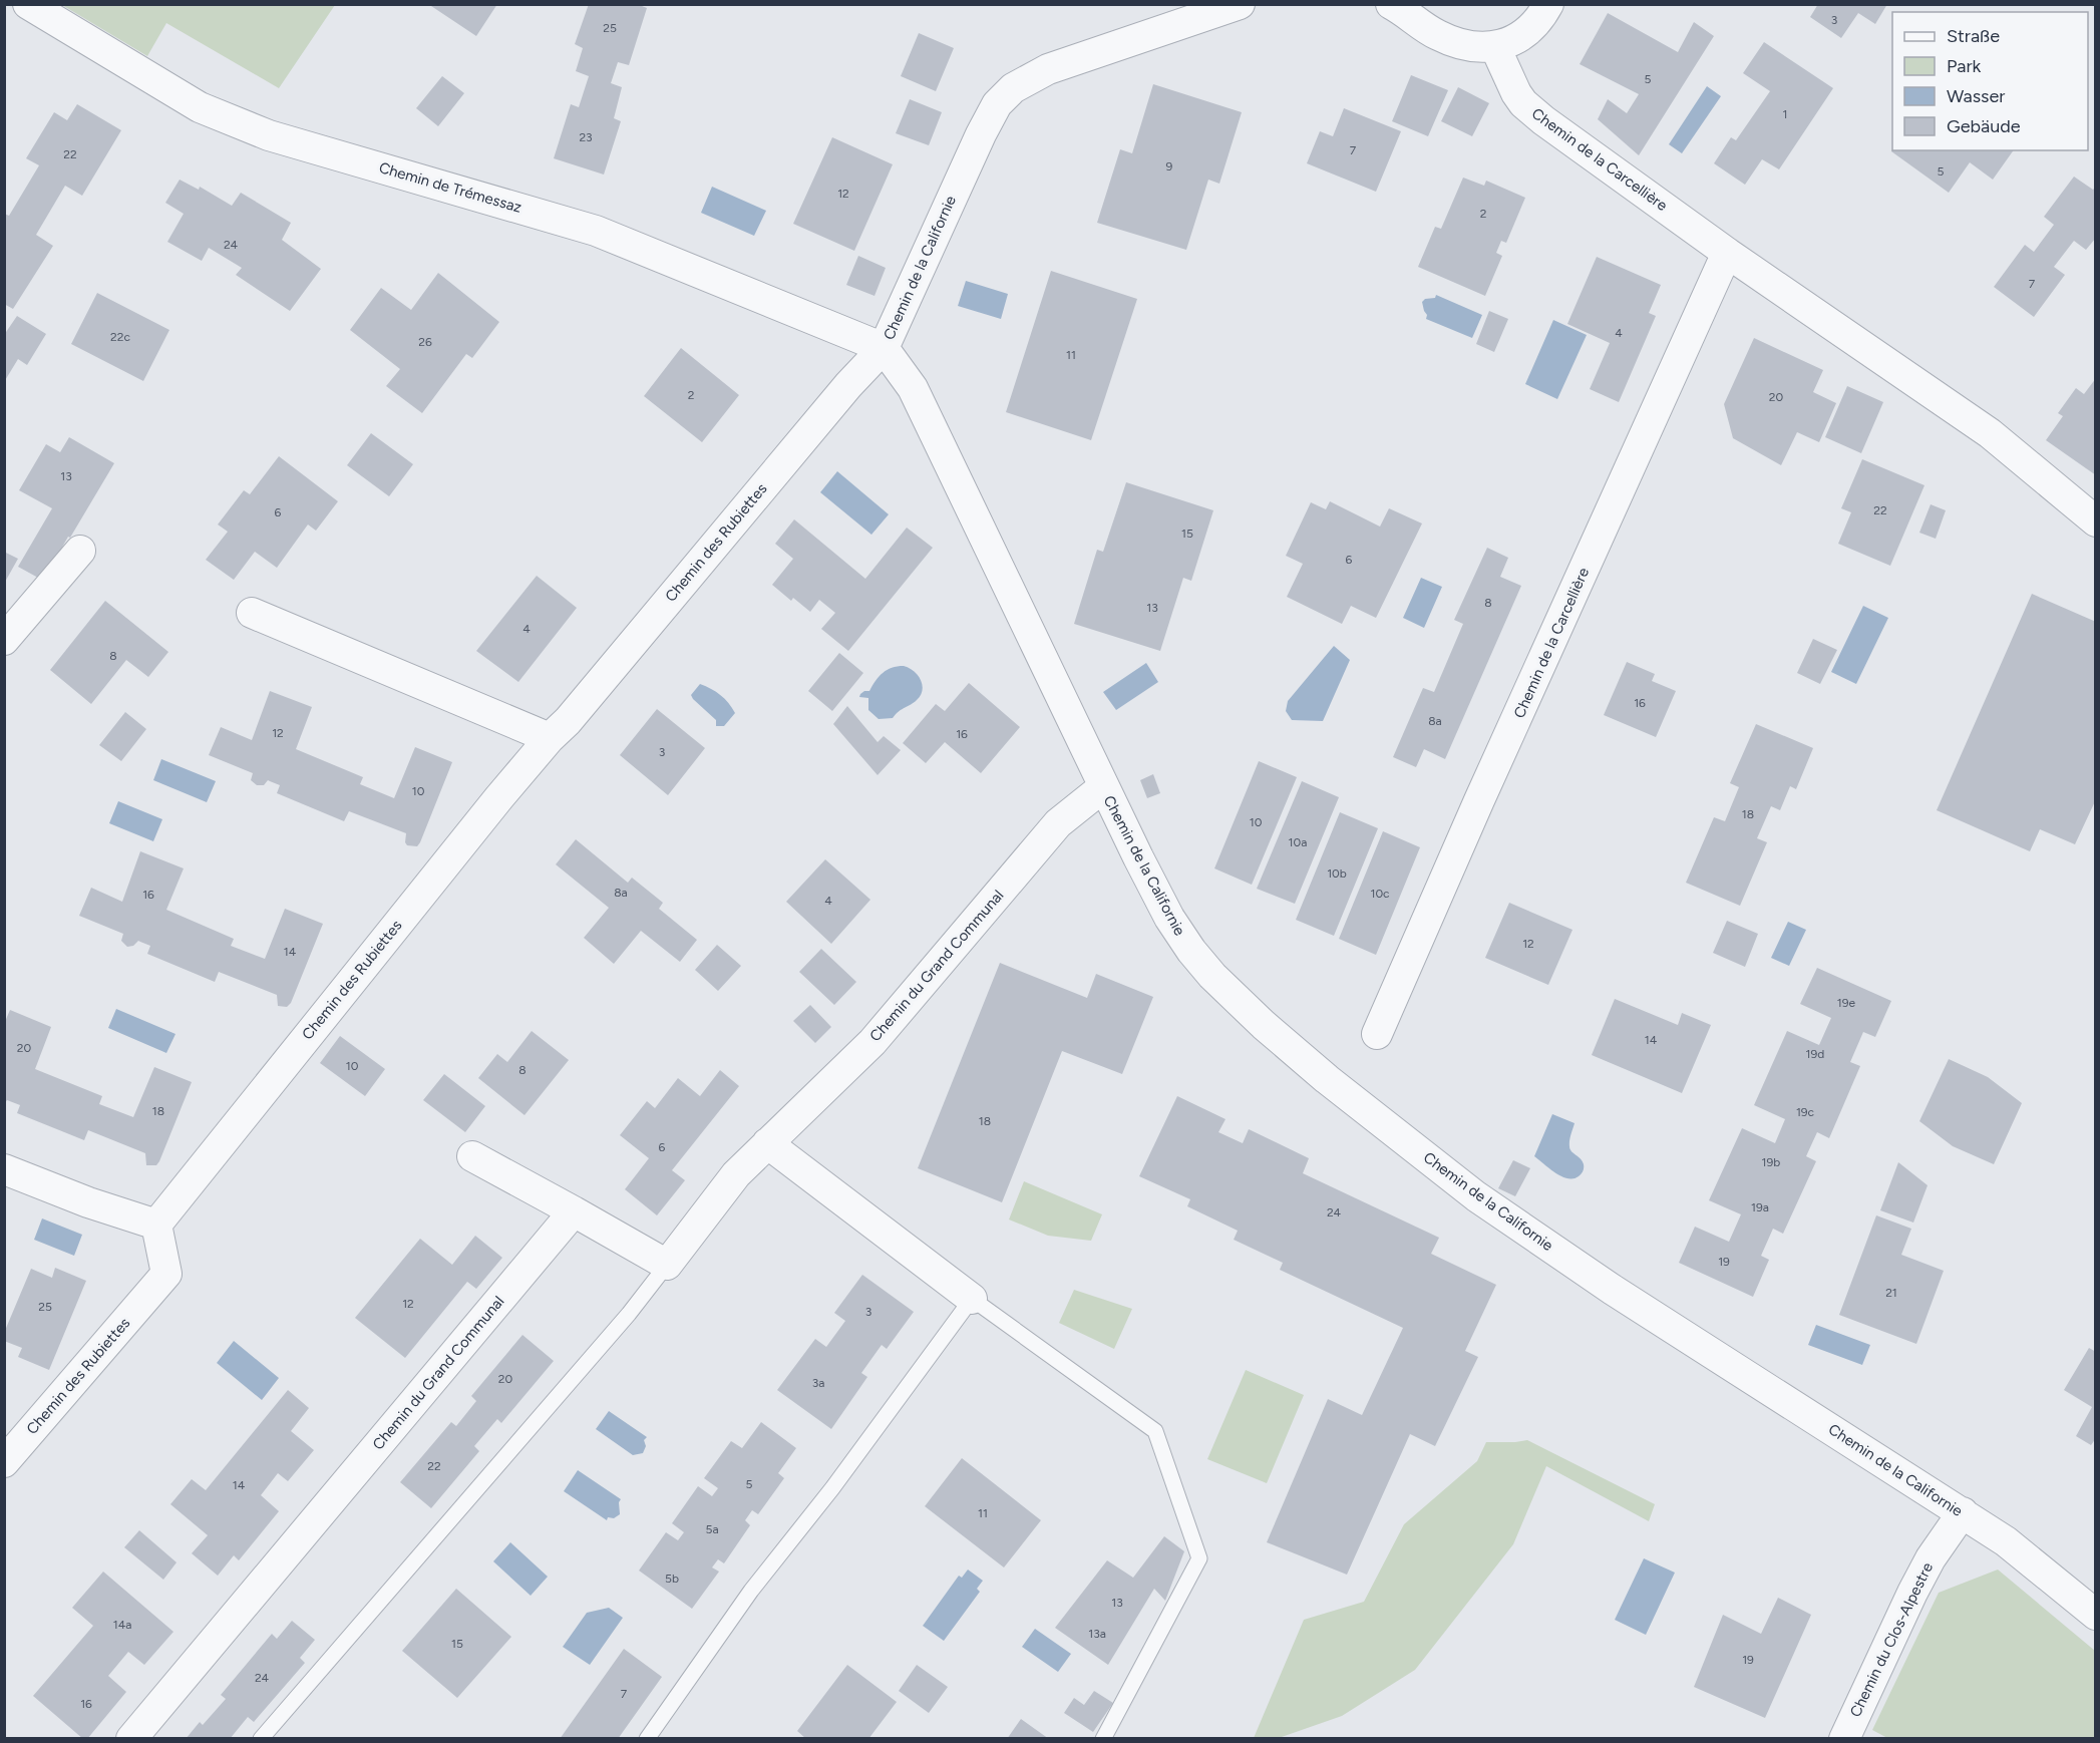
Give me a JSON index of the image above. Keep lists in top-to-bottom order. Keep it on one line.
{"streets":{"street":["Chemin de la Carcellière","Chemin de Trémessaz","Chemin de la Californie","Chemin des Rubiettes","Chemin du Grand Communal","Chemin du Clos-Alpestre"]},"crossings":[["Chemin de Trémessaz","Chemin de la Californie"],["Chemin de Trémessaz","Chemin des Rubiettes"],["Chemin de la Californie","Chemin des Rubiettes"],["Chemin de la Californie","Chemin du Grand Communal"],["Chemin de la Californie","Chemin du Clos-Alpestre"]],"house_numbers":["3","25","5","1","23","7","22","9","5","12","2","24","7","4","22c","26","11","2","20","13","22","6","15","6","8","13","4","8","16","8a","12","16","3","10","18","10","10a","10b","8a","10c","16","4","12","14","19e","14","20","19d","10","8","18","19c","18","6","19b","19a","24","19","21","12","25","3","20","3a","22","5","14","11","5a","5b","13","14a","13a","15","19","24","7","16"],"legend":["Straße","Park","Wasser","Gebäude"]}
